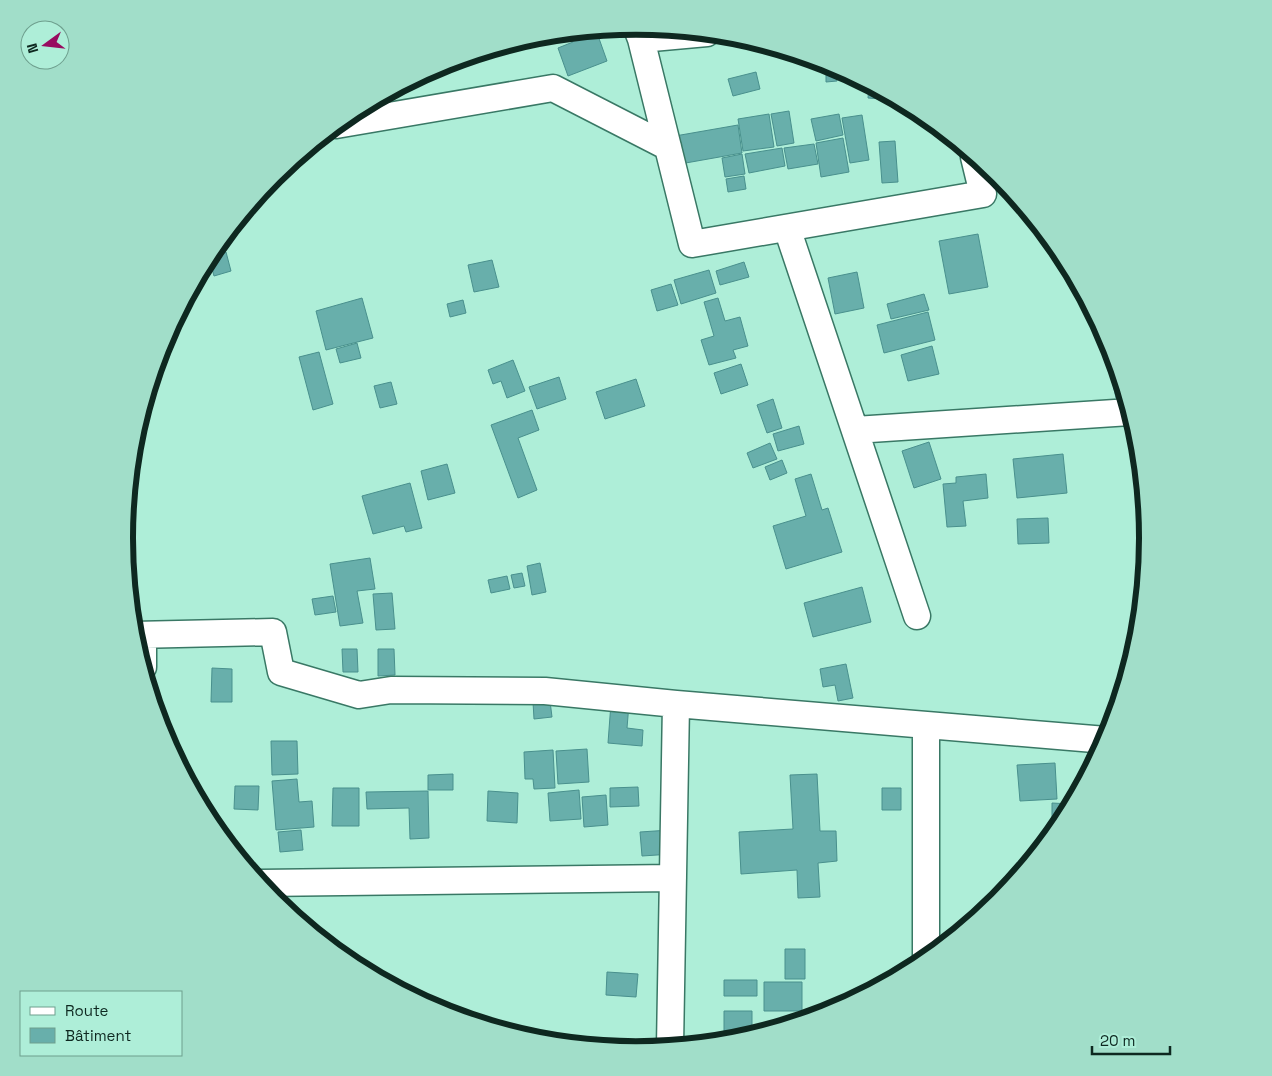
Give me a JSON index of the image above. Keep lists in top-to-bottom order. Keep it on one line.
{"legend":["Route","Bâtiment"],"scale_bar":"20 m","north":"left"}
